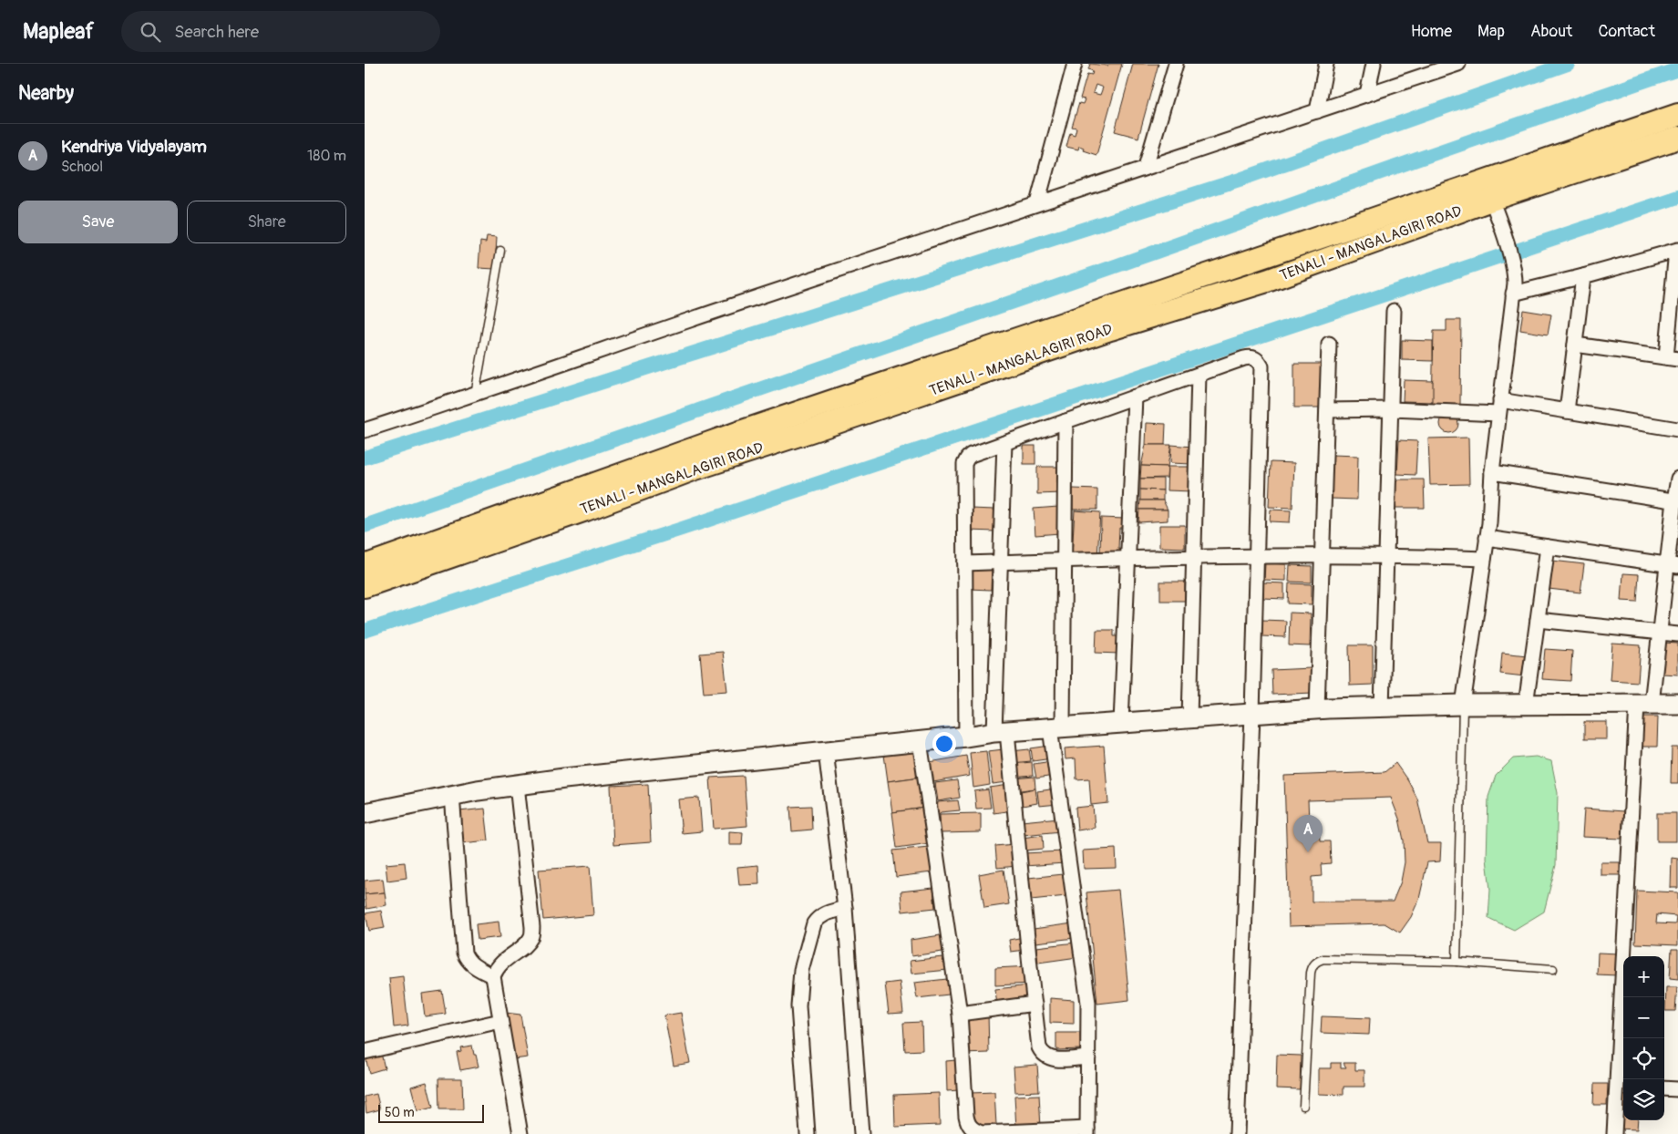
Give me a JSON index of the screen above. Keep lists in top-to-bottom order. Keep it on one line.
{"streets":{"main road":["TENALI - MANGALAGIRI ROAD"]},"scale_bar":"50 m","page":{"header":"Mapleaf","search":"Search here","nav":["Home","Map","About","Contact"],"heading":"Nearby","list":[{"mark":"A","name":"Kendriya Vidyalayam","note":"School","value":"180 m"}],"buttons":["Save","Share"],"pins":"A","map_buttons":["+","−"],"scale":"50 m"}}
